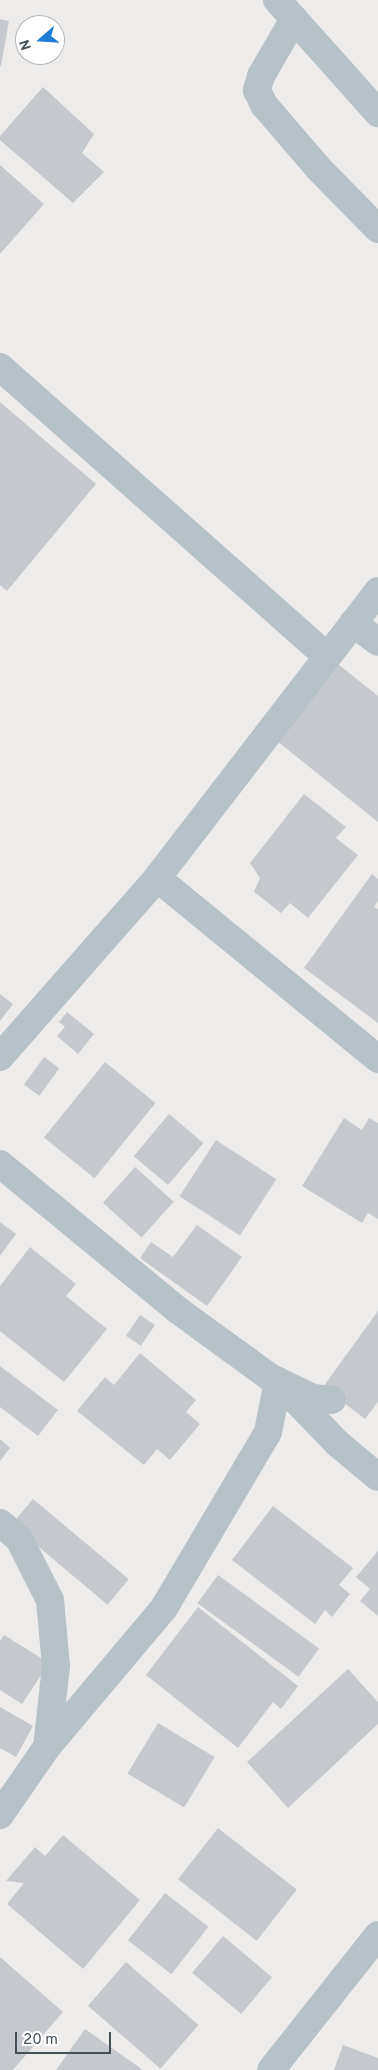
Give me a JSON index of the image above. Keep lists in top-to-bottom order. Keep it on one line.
{"scale_bar":"20 m","north":"left"}
